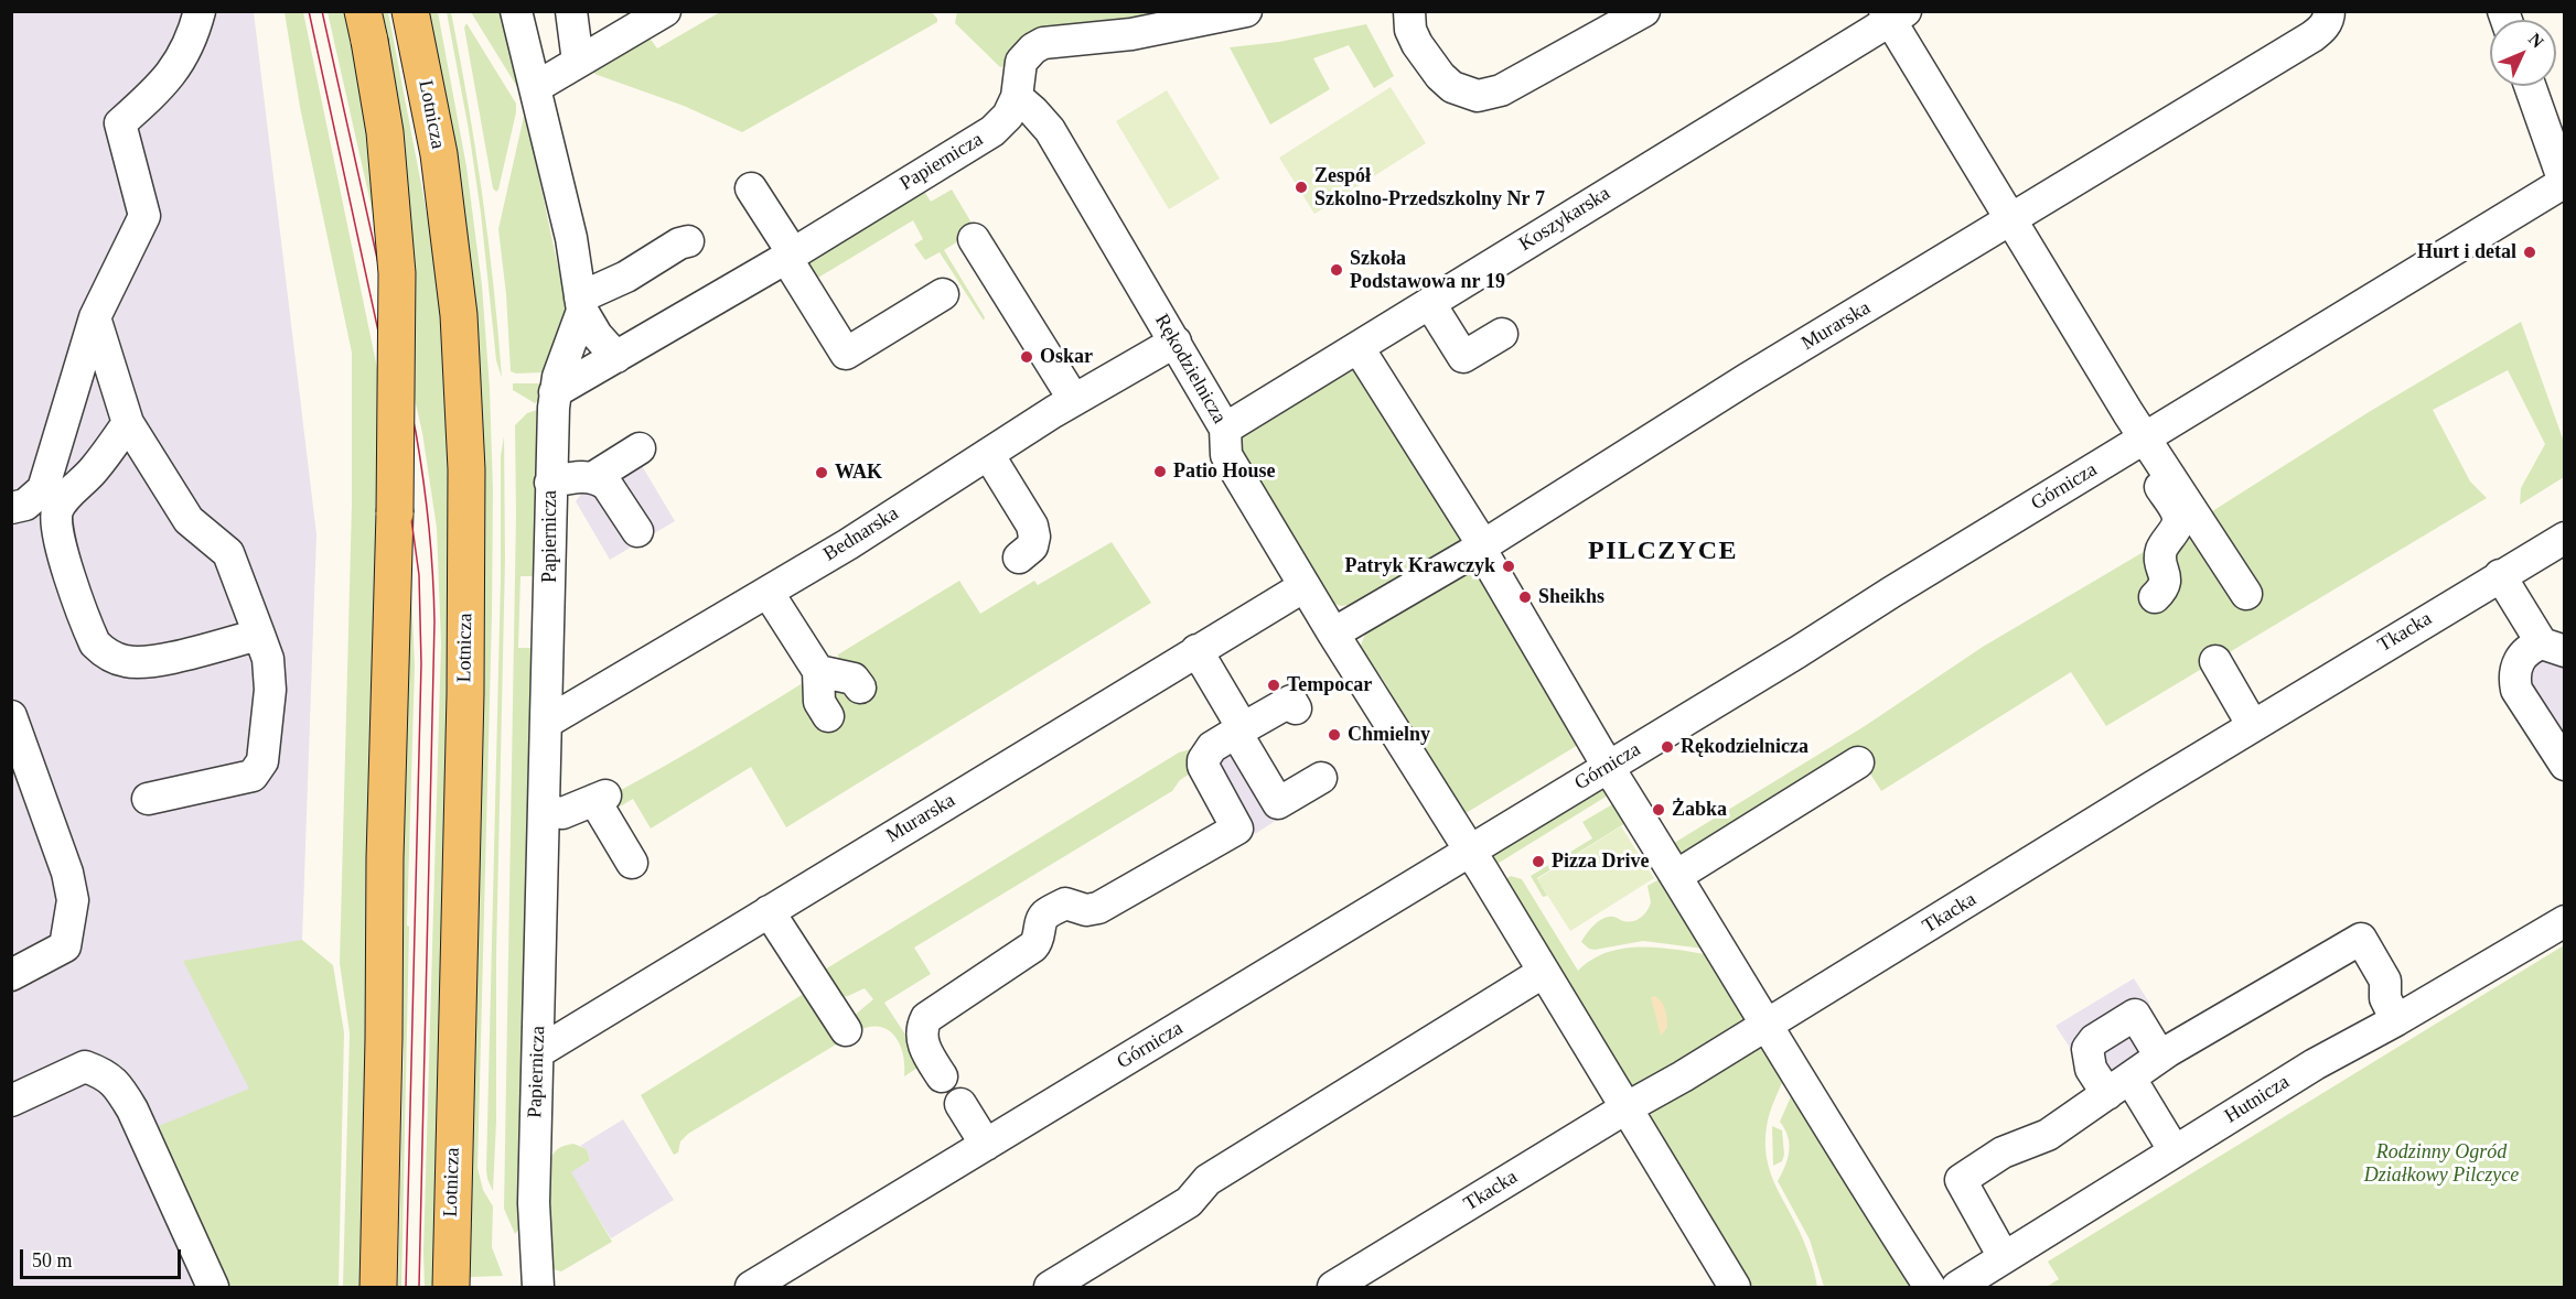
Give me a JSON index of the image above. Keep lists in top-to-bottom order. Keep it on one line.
{"streets":{"main road":["Lotnicza"],"street":["Papiernicza","Koszykarska","Murarska","Rękodzielnicza","Górnicza","Bednarska","Tkacka","Hutnicza"]},"crossings":[["Papiernicza","Murarska"],["Papiernicza","Rękodzielnicza"],["Papiernicza","Bednarska"],["Koszykarska","Rękodzielnicza"],["Murarska","Rękodzielnicza"],["Rękodzielnicza","Górnicza"],["Rękodzielnicza","Bednarska"],["Rękodzielnicza","Tkacka"]],"districts":["PILCZYCE"],"parks":["Rodzinny Ogród Działkowy Pilczyce"],"places":["Zespół Szkolno-Przedszkolny Nr 7","Hurt i detal","Szkoła Podstawowa nr 19","Oskar","Patio House","WAK","Patryk Krawczyk","Sheikhs","Tempocar","Chmielny","Rękodzielnicza","Żabka","Pizza Drive"],"scale_bar":"50 m","north":"top right"}
